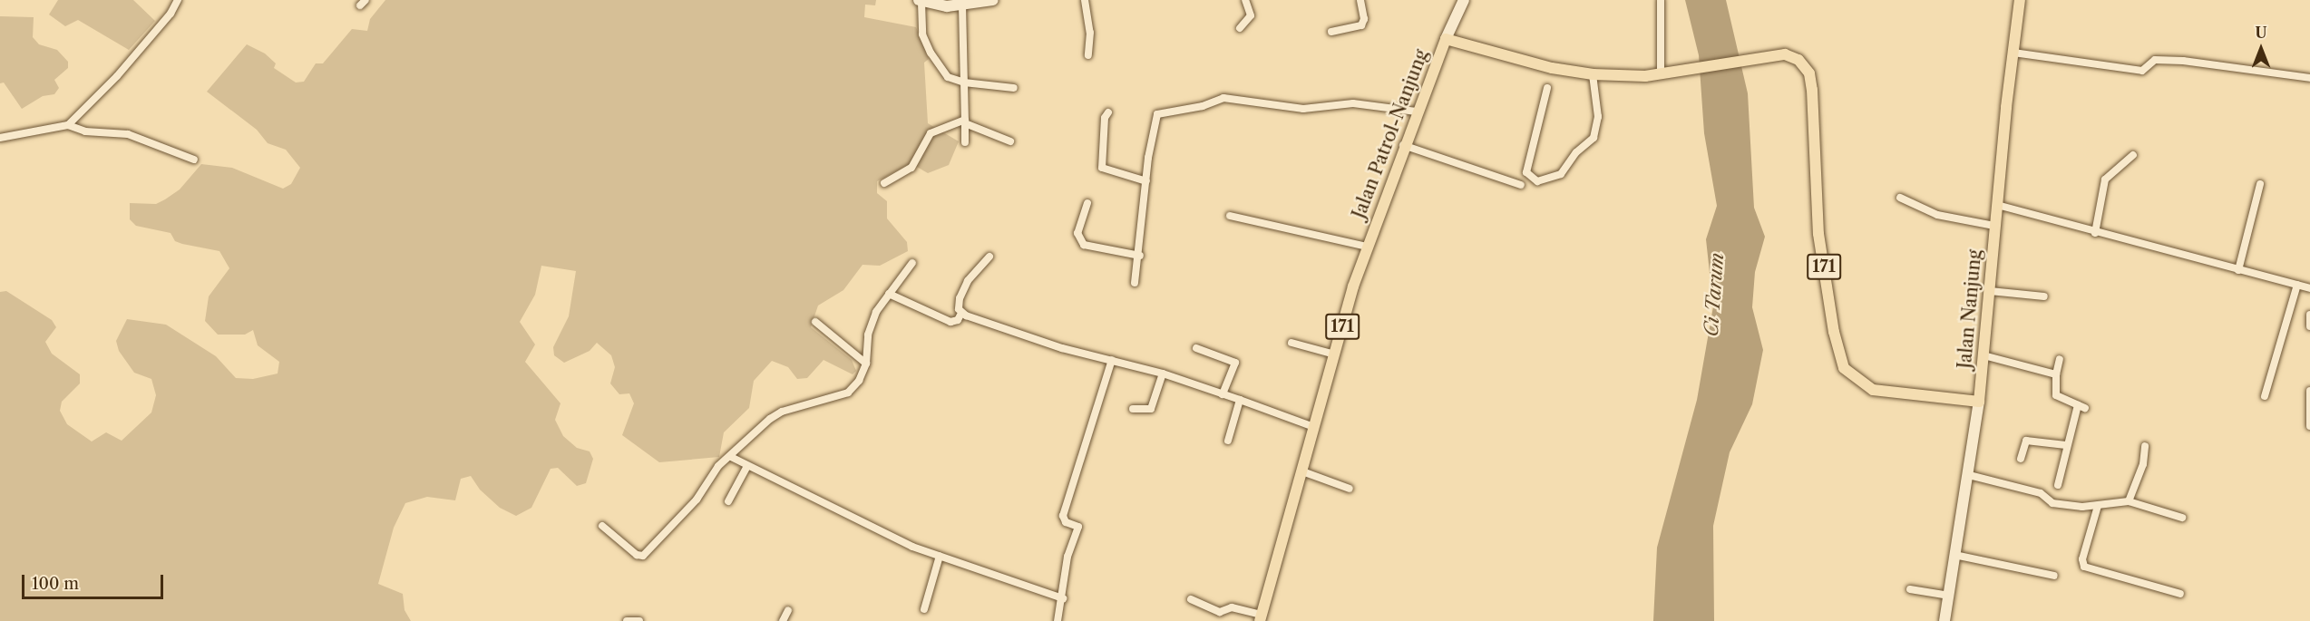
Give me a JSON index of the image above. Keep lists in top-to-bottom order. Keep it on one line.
{"streets":{"main road":["Jalan Patrol-Nanjung","171","Jalan Nanjung"]},"crossings":[["Jalan Patrol-Nanjung","Jalan Nanjung"]],"water":["Ci Tarum"],"scale_bar":"100 m","north":"top"}
